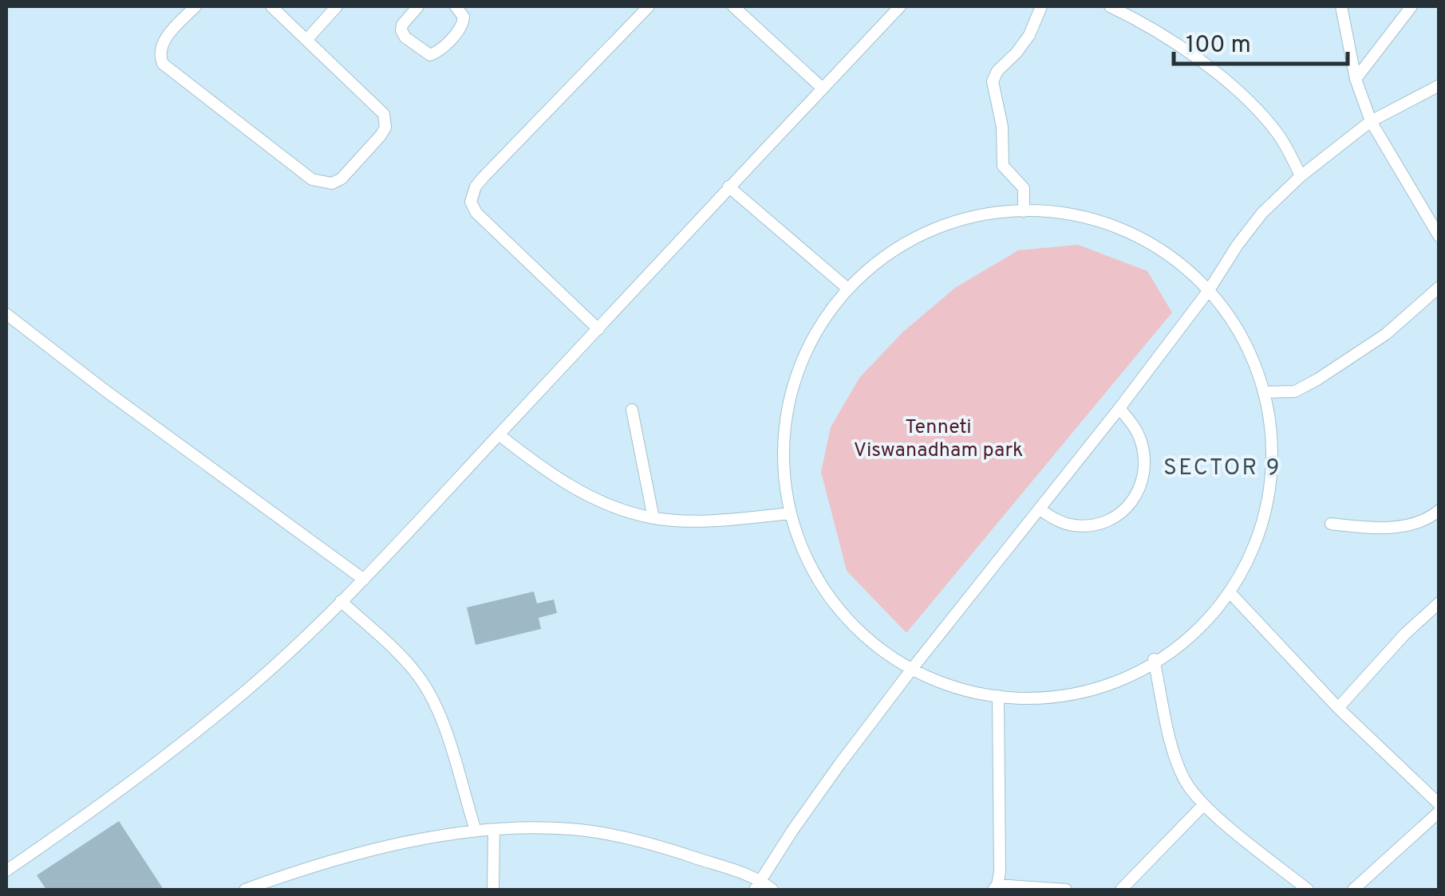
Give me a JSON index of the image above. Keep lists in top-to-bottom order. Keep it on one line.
{"districts":["SECTOR 9"],"parks":["Tenneti Viswanadham park"],"scale_bar":"100 m"}
